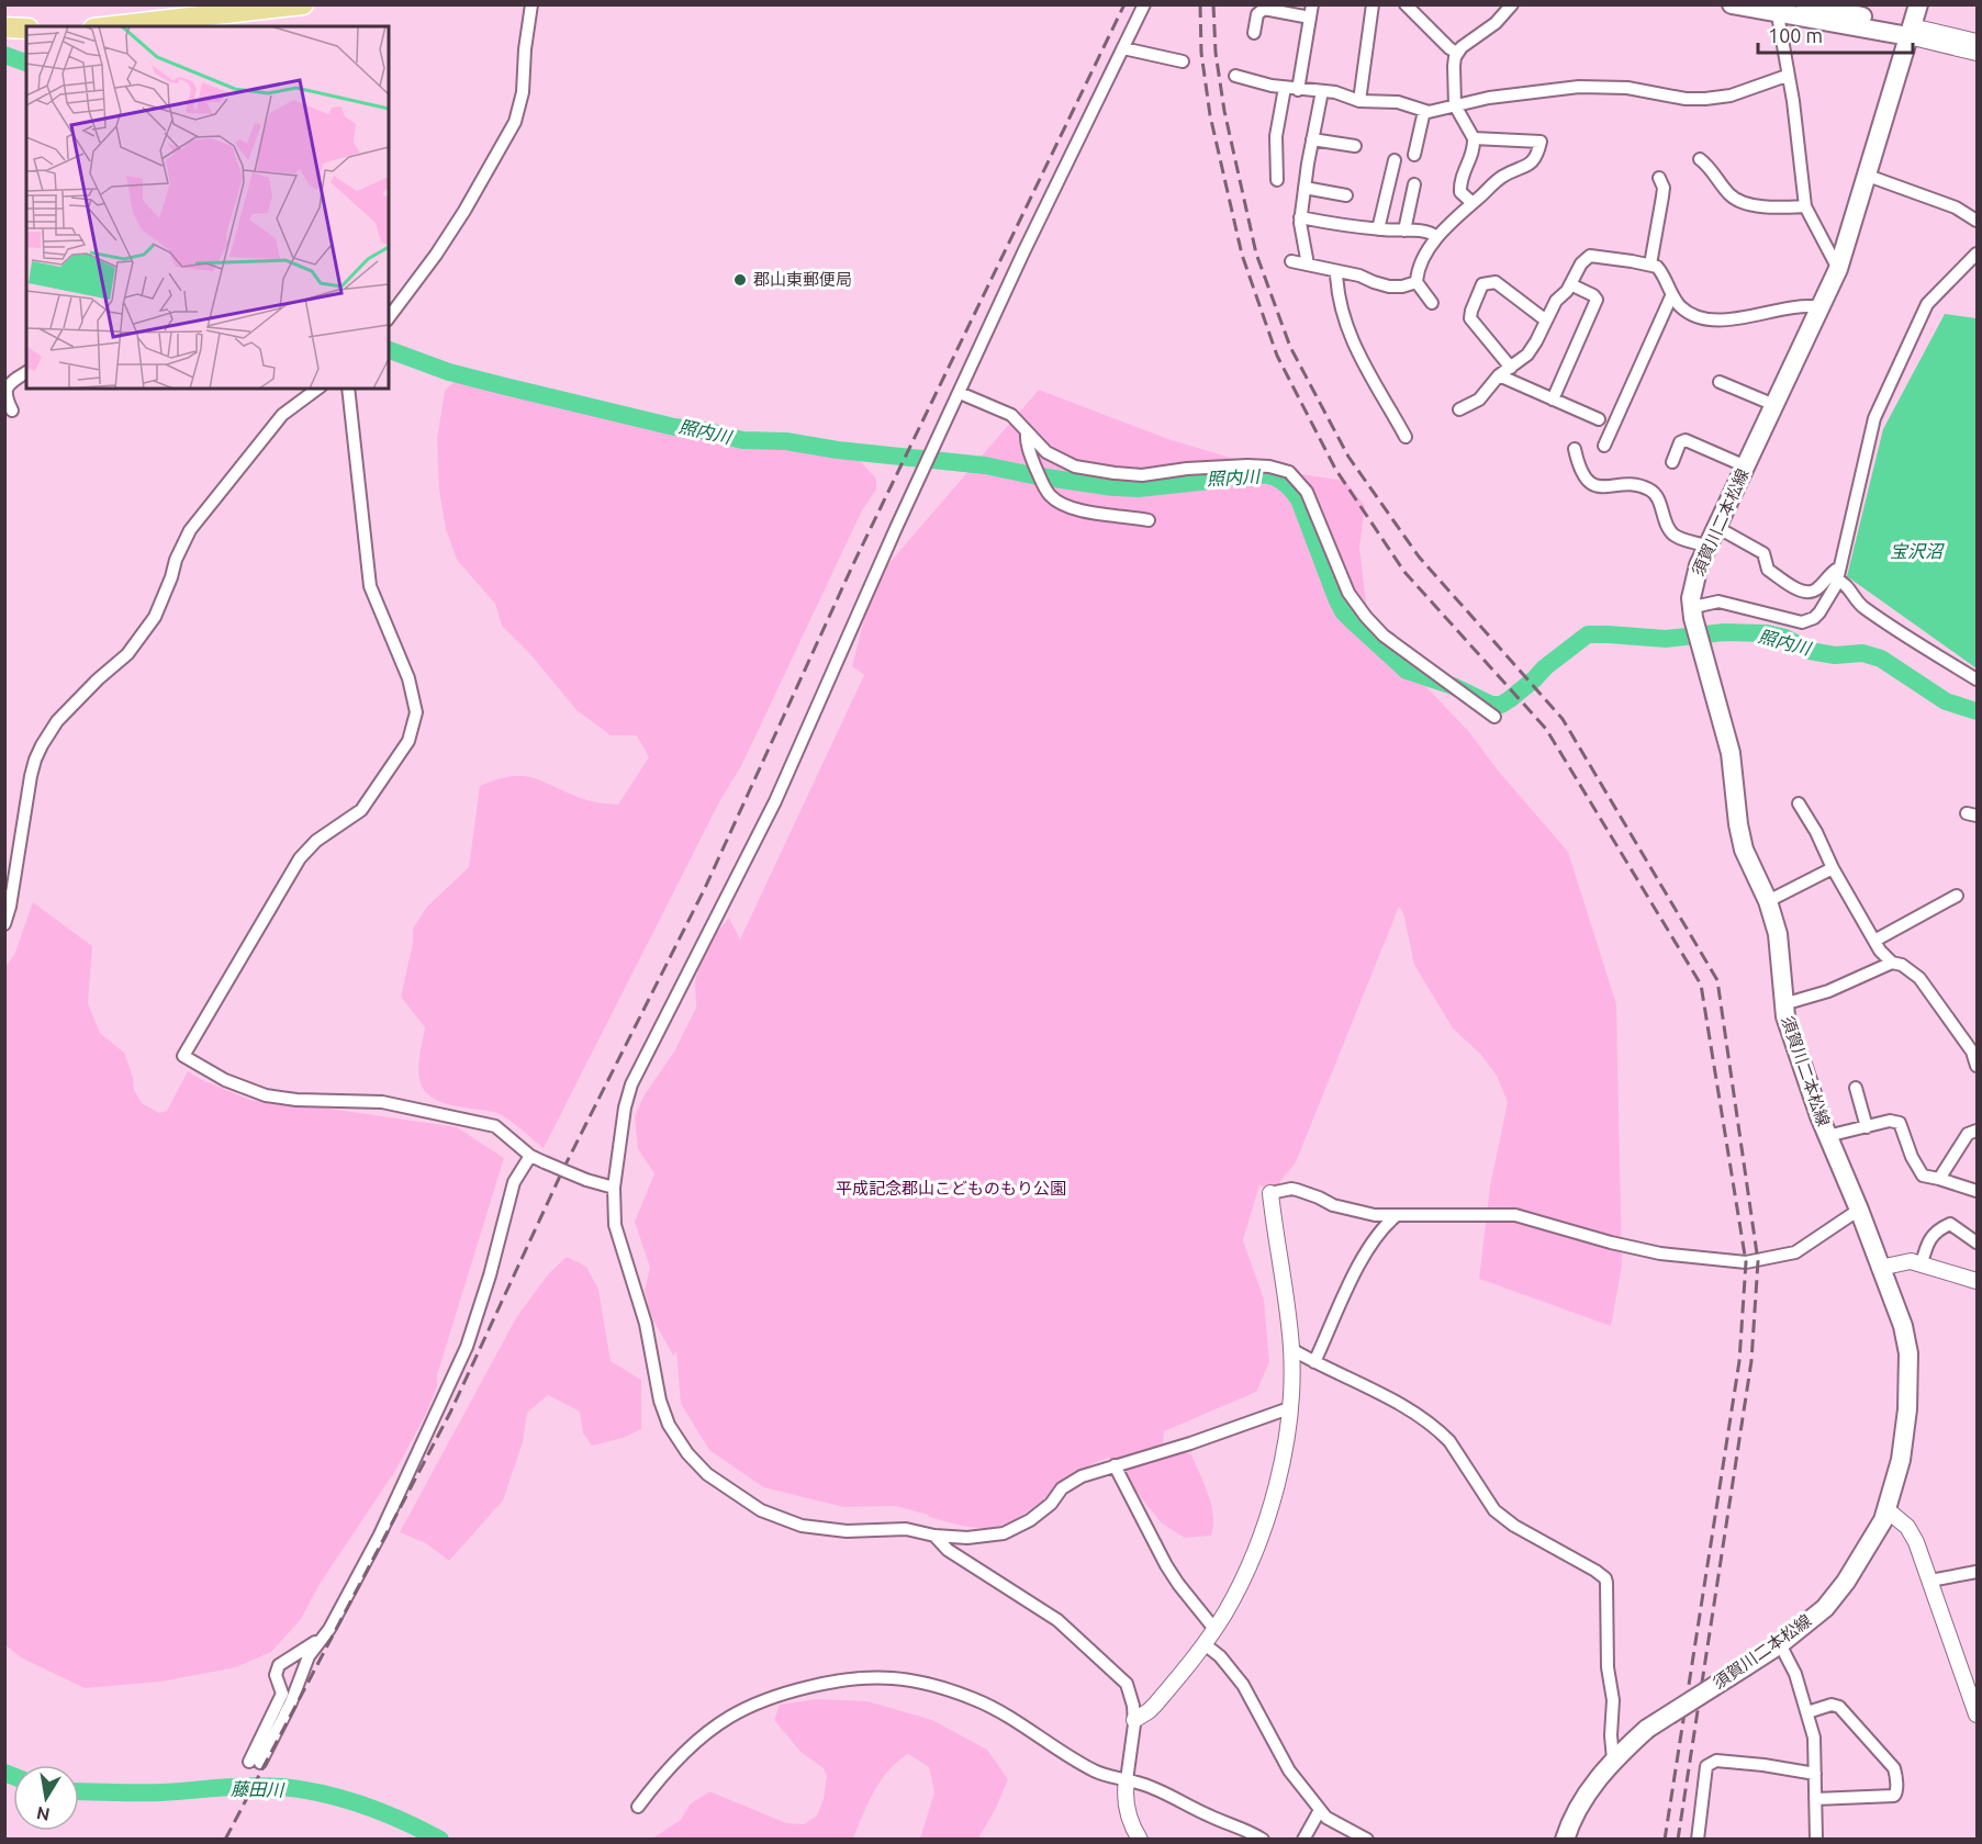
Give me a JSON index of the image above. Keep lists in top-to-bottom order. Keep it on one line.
{"streets":{"main road":["須賀川二本松線"]},"water":["照内川","宝沢沼","藤田川"],"parks":["平成記念郡山こどものもり公園"],"places":["郡山東郵便局"],"scale_bar":"100 m","north":"bottom"}
